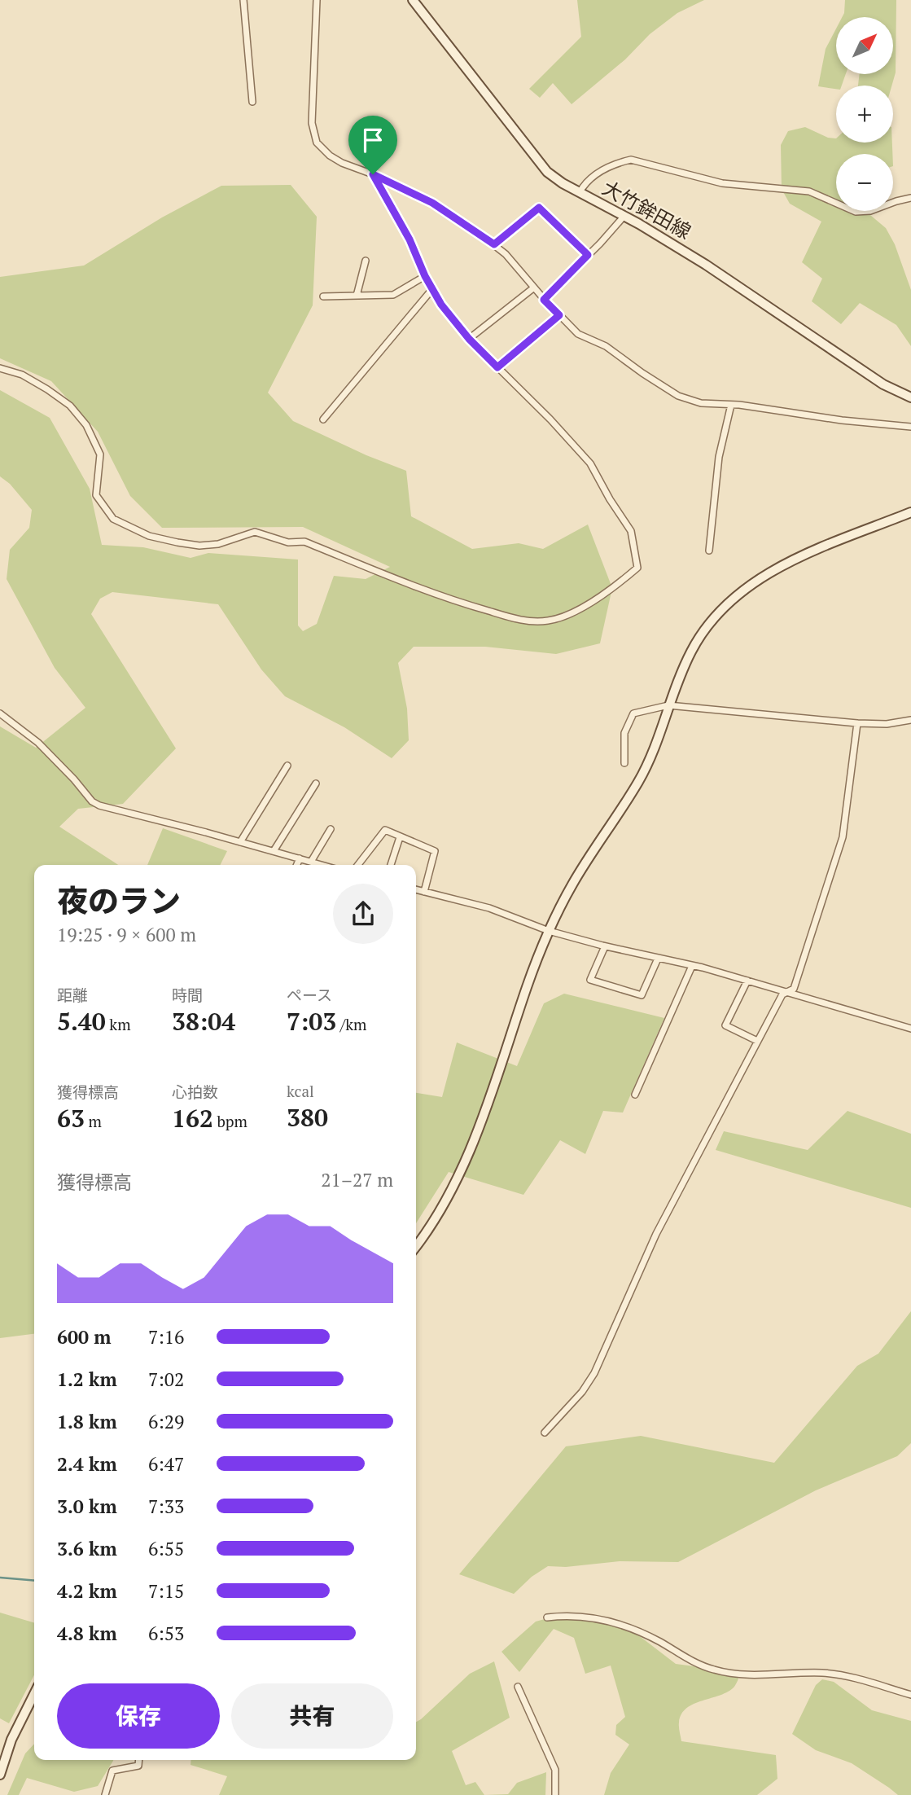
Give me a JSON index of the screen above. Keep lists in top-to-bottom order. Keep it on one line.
{"streets":{"street":["大竹鉾田線"]},"north":"top right","page":{"map_buttons":["+","−"],"heading":["夜のラン","19:25 · 9 × 600 m"],"stats":[["距離","5.40 km"],["時間","38:04"],["ペース","7:03 /km"],["獲得標高","63 m"],["心拍数","162 bpm"],["kcal","380"]],"chart":["獲得標高","21–27 m"],"list":[{"name":"600 m","note":"7:16"},{"name":"1.2 km","note":"7:02"},{"name":"1.8 km","note":"6:29"},{"name":"2.4 km","note":"6:47"},{"name":"3.0 km","note":"7:33"},{"name":"3.6 km","note":"6:55"},{"name":"4.2 km","note":"7:15"},{"name":"4.8 km","note":"6:53"}],"buttons":["保存","共有"]}}
